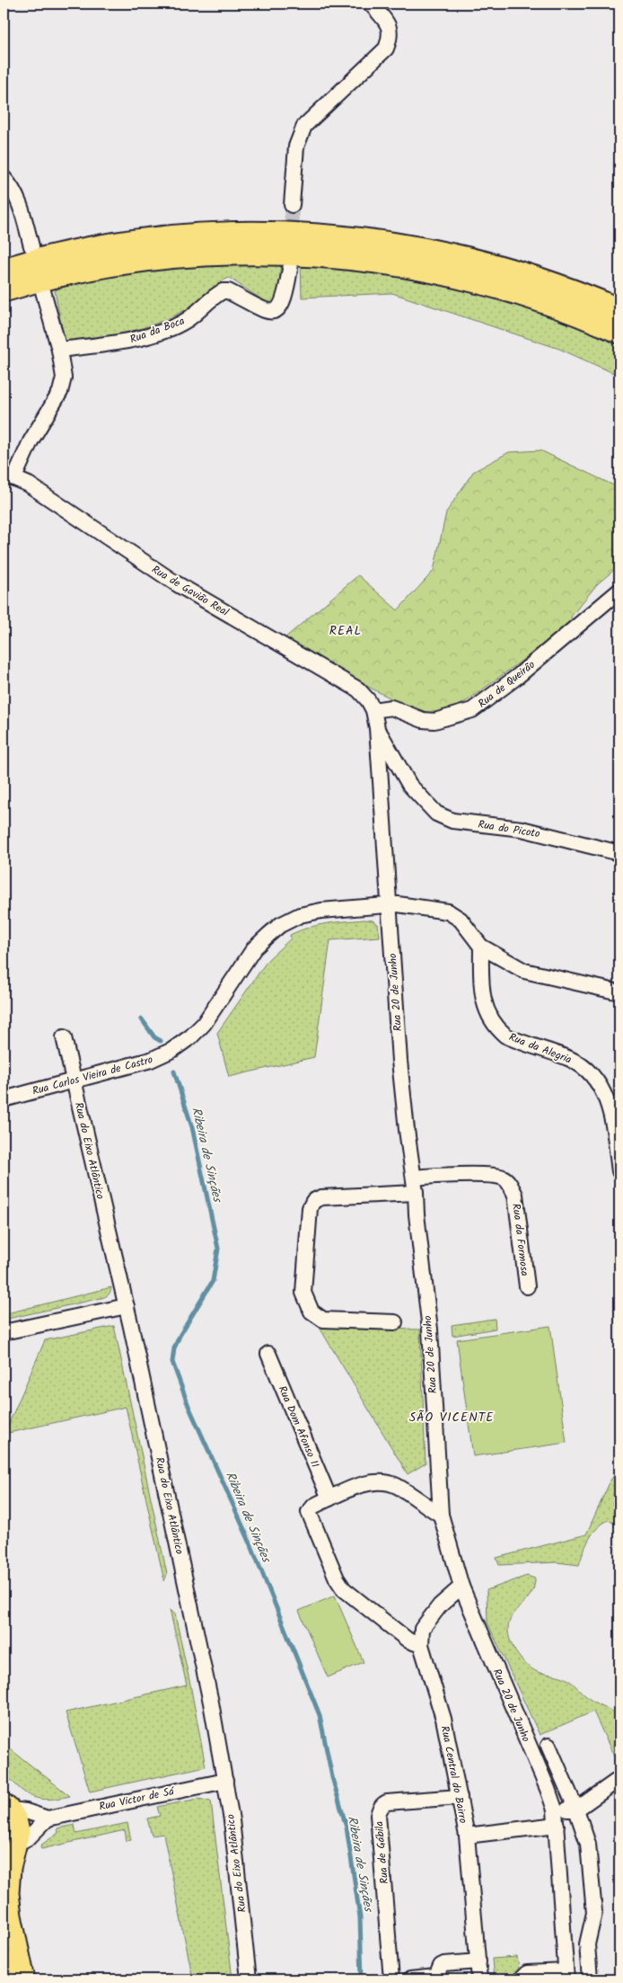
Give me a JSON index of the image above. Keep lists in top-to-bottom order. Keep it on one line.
{"streets":{"street":["Rua da Boca","Rua de Gavião Real","Rua de Queirão","Rua do Picoto","Rua 20 de Junho","Rua da Alegria","Rua Carlos Vieira de Castro","Rua do Eixo Atlântico","Rua da Formosa","Rua Dom Afonso II","Rua Central do Bairro","Rua Victor de Sá","Rua de Gábila"]},"crossings":[["Rua de Gavião Real","Rua de Queirão"],["Rua de Gavião Real","Rua 20 de Junho"],["Rua de Queirão","Rua 20 de Junho"],["Rua do Picoto","Rua 20 de Junho"],["Rua 20 de Junho","Rua Carlos Vieira de Castro"],["Rua 20 de Junho","Rua da Formosa"],["Rua 20 de Junho","Rua Central do Bairro"],["Rua da Alegria","Rua Carlos Vieira de Castro"],["Rua Carlos Vieira de Castro","Rua do Eixo Atlântico"],["Rua do Eixo Atlântico","Rua Victor de Sá"],["Rua Central do Bairro","Rua de Gábila"]],"districts":["REAL","SÃO VICENTE"],"water":["Ribeira de Sinçães"]}
